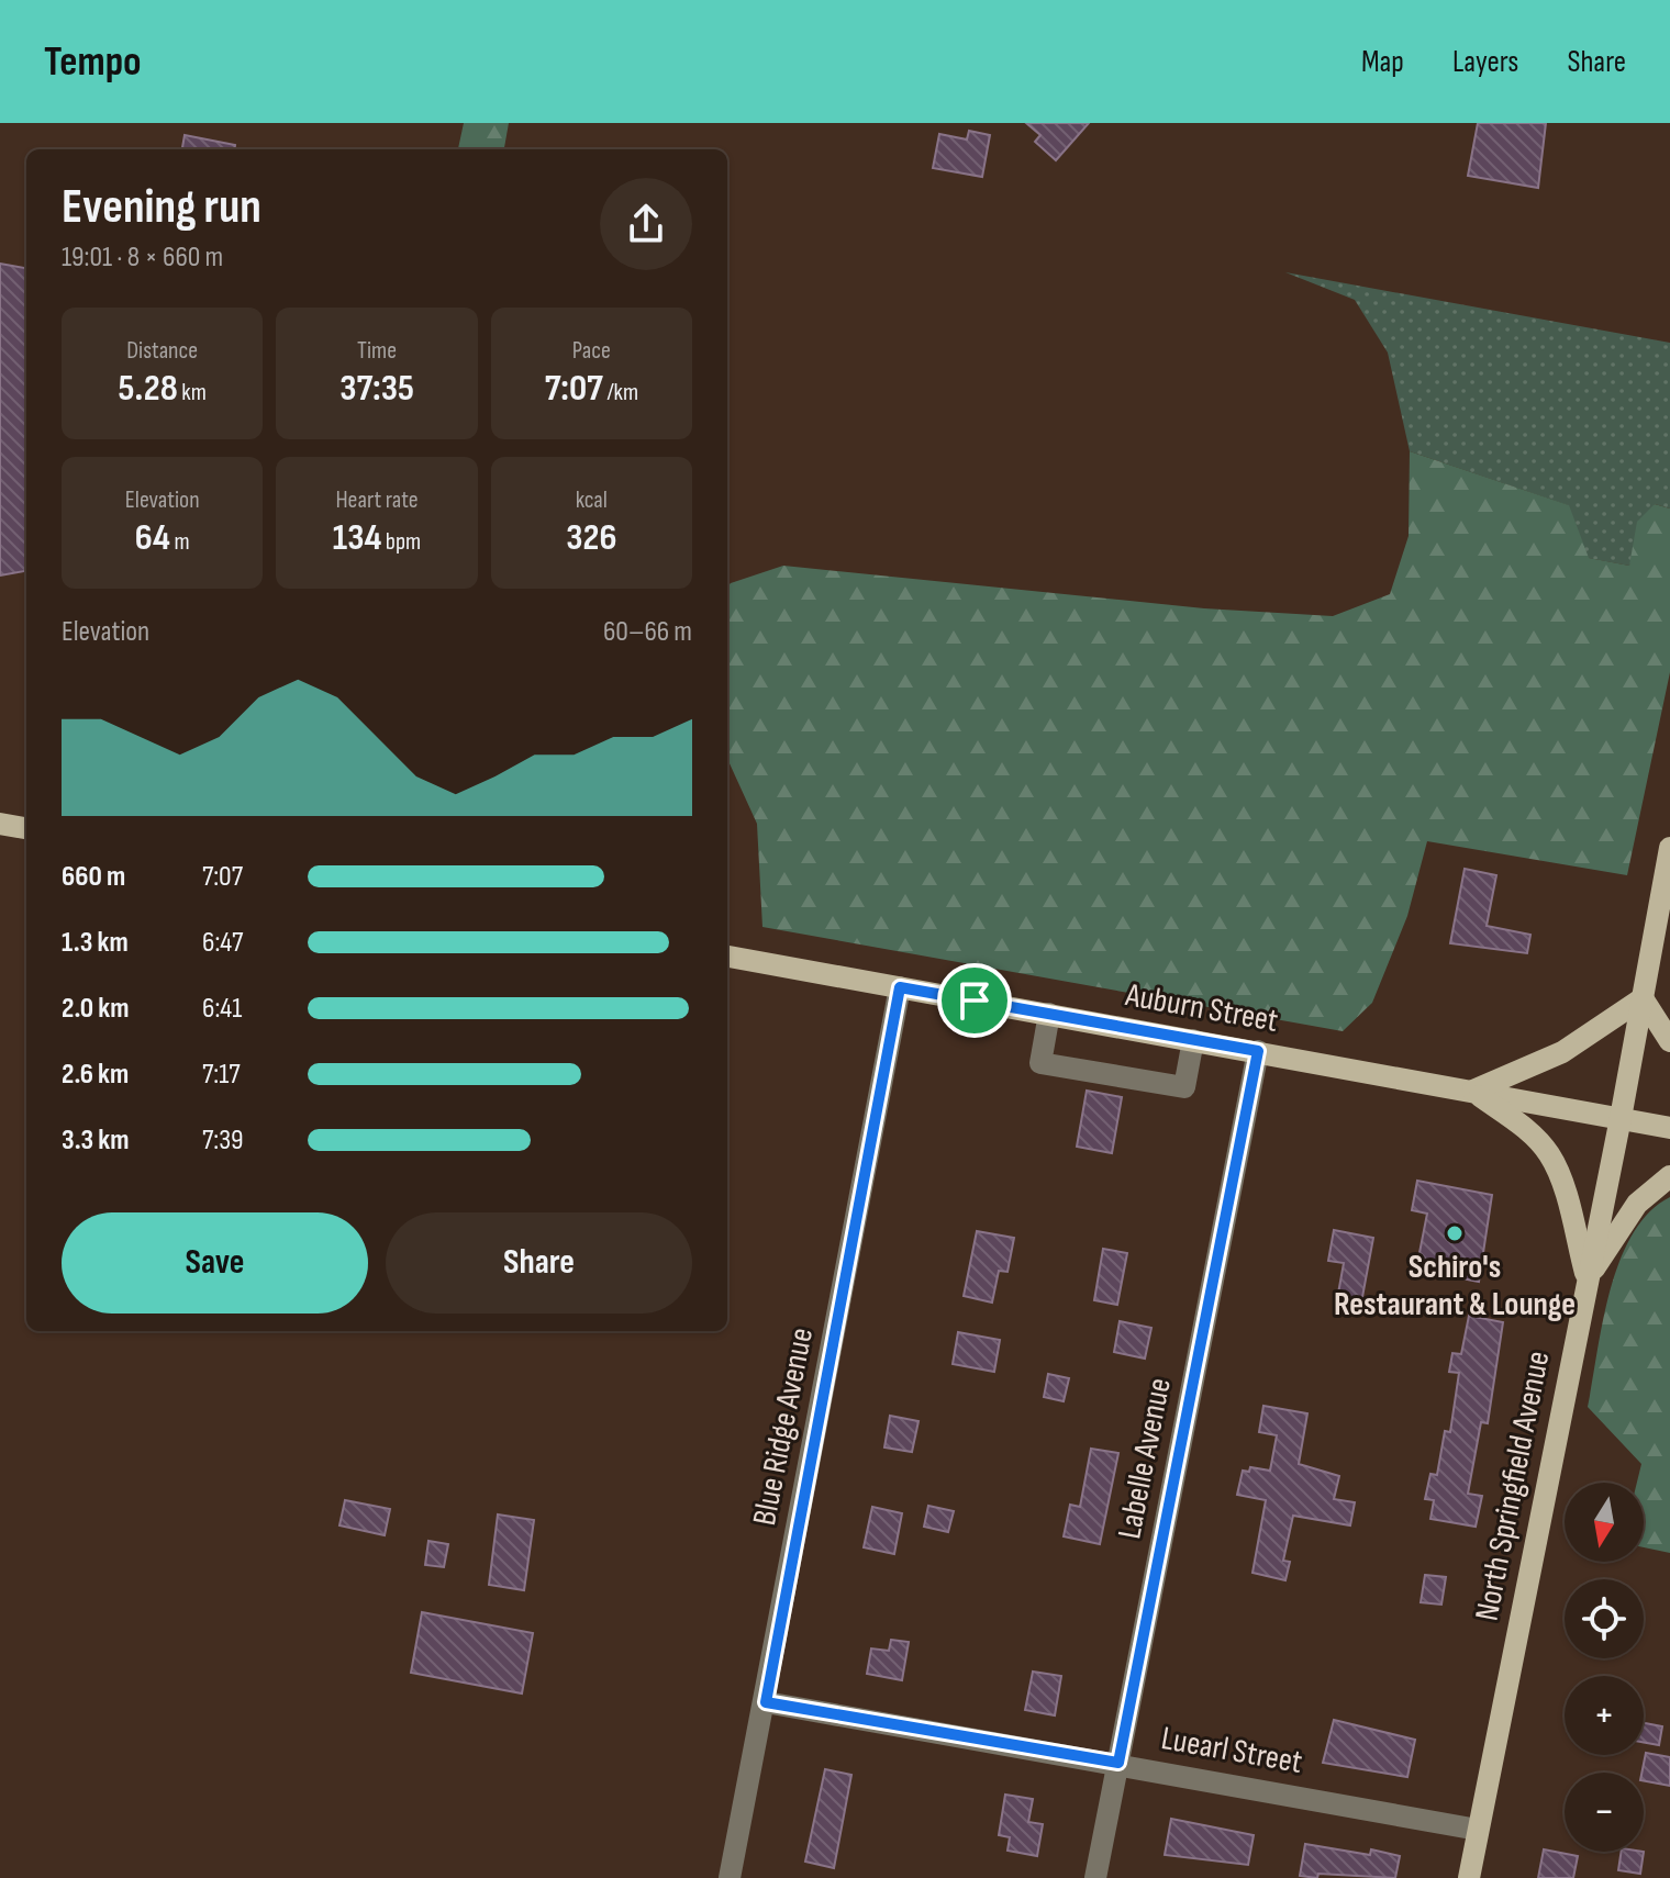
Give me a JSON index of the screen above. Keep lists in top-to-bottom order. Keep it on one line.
{"streets":{"main road":["Auburn Street","North Springfield Avenue"],"street":["Blue Ridge Avenue","Labelle Avenue","Luearl Street"]},"crossings":[["Auburn Street","Blue Ridge Avenue"],["Auburn Street","Labelle Avenue"],["Auburn Street","North Springfield Avenue"],["Blue Ridge Avenue","Luearl Street"],["Labelle Avenue","Luearl Street"],["North Springfield Avenue","Luearl Street"]],"places":["Schiro's Restaurant & Lounge"],"north":"bottom","page":{"header":"Tempo","nav":["Map","Layers","Share"],"heading":["Evening run","19:01 · 8 × 660 m"],"stats":[["Distance","5.28 km"],["Time","37:35"],["Pace","7:07 /km"],["Elevation","64 m"],["Heart rate","134 bpm"],["kcal","326"]],"chart":["Elevation","60–66 m"],"list":[{"name":"660 m","note":"7:07"},{"name":"1.3 km","note":"6:47"},{"name":"2.0 km","note":"6:41"},{"name":"2.6 km","note":"7:17"},{"name":"3.3 km","note":"7:39"}],"buttons":["Save","Share"],"map_buttons":["+","−"]}}
